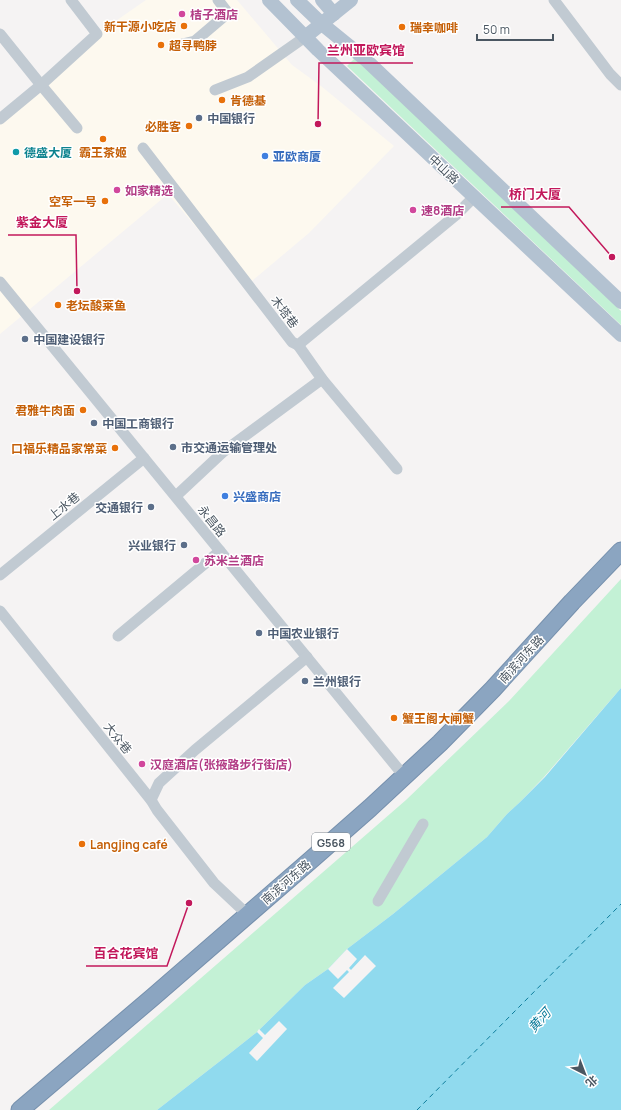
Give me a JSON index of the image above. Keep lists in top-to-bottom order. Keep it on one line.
{"streets":{"highway":["南滨河东路","G568"],"main road":["中山路"],"street":["木塔巷","上水巷","永昌路","大众巷"]},"crossings":[["中山路","木塔巷"],["上水巷","永昌路"],["永昌路","南滨河东路"],["南滨河东路","大众巷"]],"water":["黄河"],"places":["桔子酒店","新干源小吃店","瑞幸咖啡","超寻鸭脖","肯德基","中国银行","兰州亚欧宾馆","必胜客","霸王茶姬","德盛大厦","亚欧商厦","如家精选","空军一号","速8酒店","桥门大厦","紫金大厦","老坛酸莱鱼","中国建设银行","君雅牛肉面","中国工商银行","市交通运输管理处","口福乐精品家常菜","兴盛商店","交通银行","兴业银行","苏米兰酒店","中国农业银行","兰州银行","蟹王阁大闸蟹","汉庭酒店(张掖路步行街店)","Langjing café","百合花宾馆"],"scale_bar":"50 m","north":"bottom right"}
